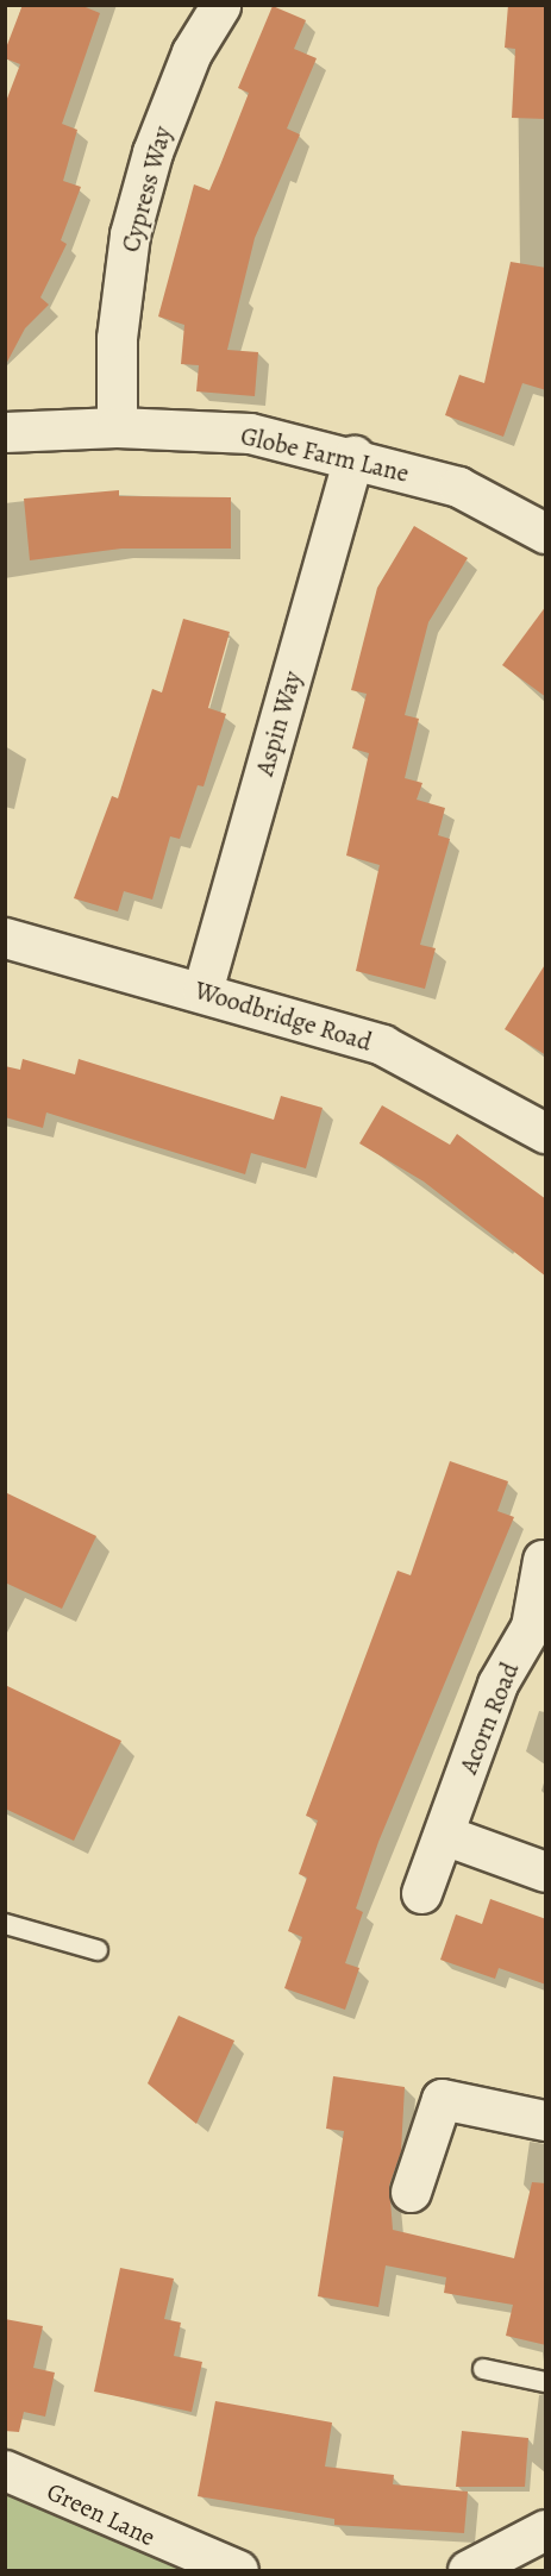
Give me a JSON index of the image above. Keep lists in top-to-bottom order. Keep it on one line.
{"streets":{"street":["Cypress Way","Globe Farm Lane","Aspin Way","Woodbridge Road","Acorn Road","Green Lane"]},"crossings":[["Cypress Way","Globe Farm Lane"],["Globe Farm Lane","Aspin Way"],["Aspin Way","Woodbridge Road"]]}
